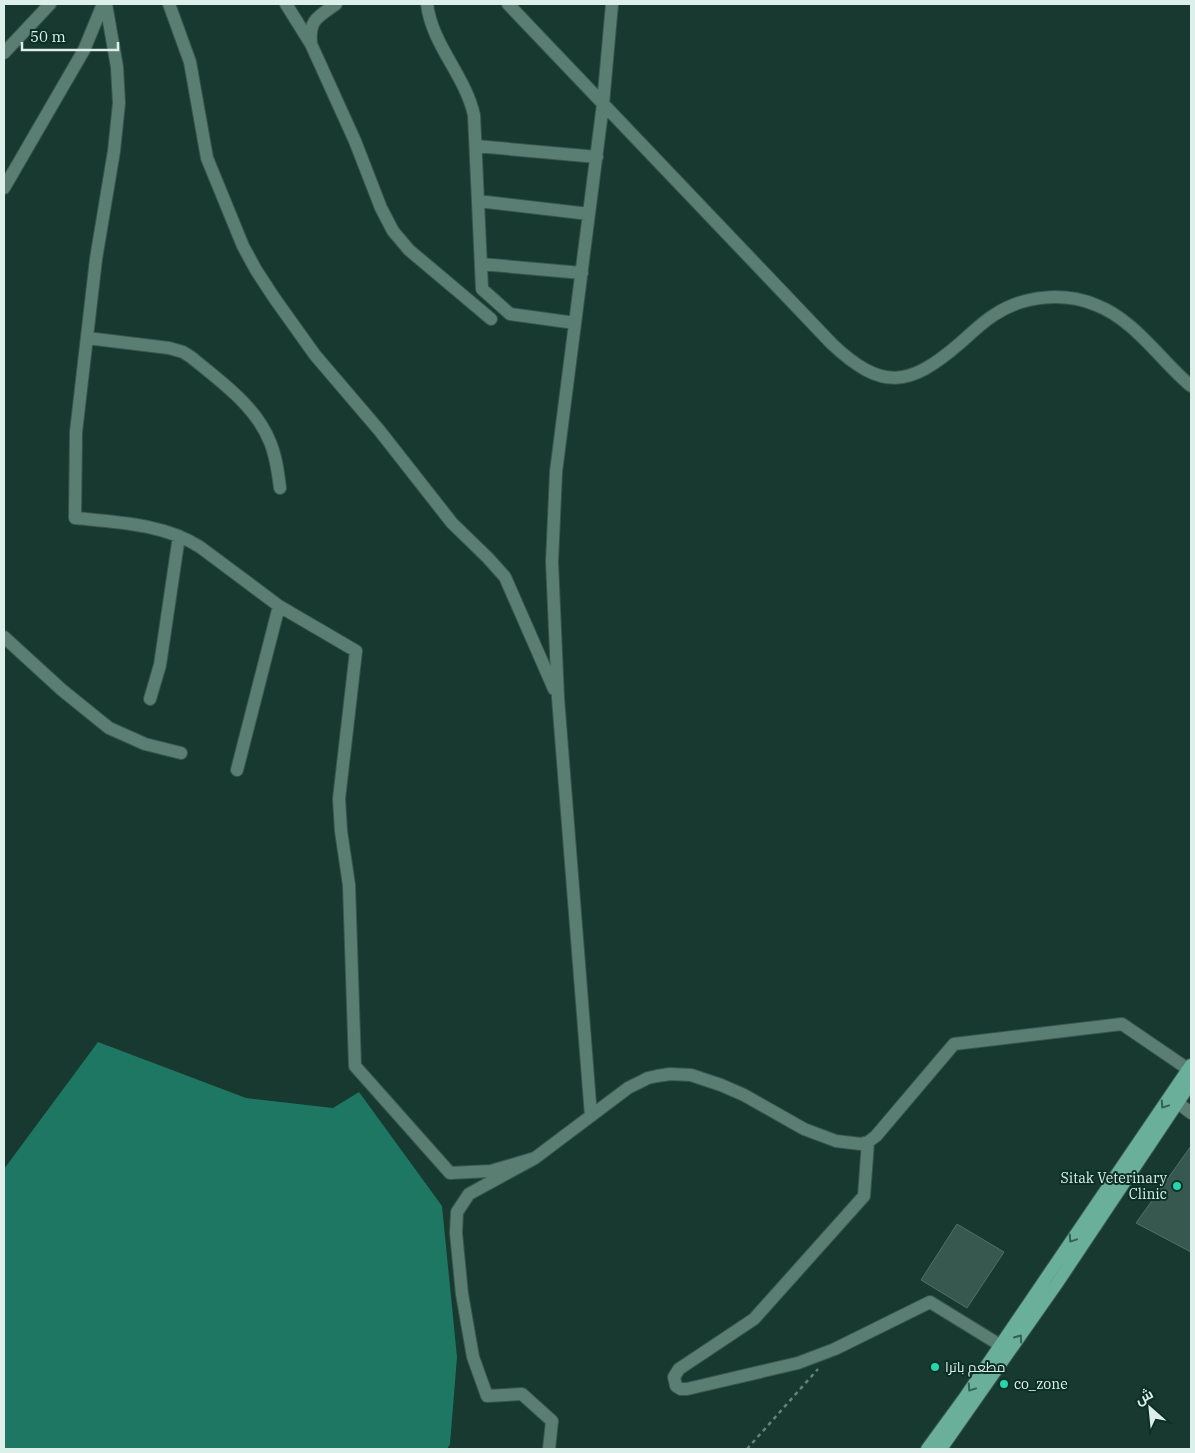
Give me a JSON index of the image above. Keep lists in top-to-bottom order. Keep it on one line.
{"places":["Sitak Veterinary Clinic","مطعم باترا","co_zone"],"scale_bar":"50 m","north":"top left"}
